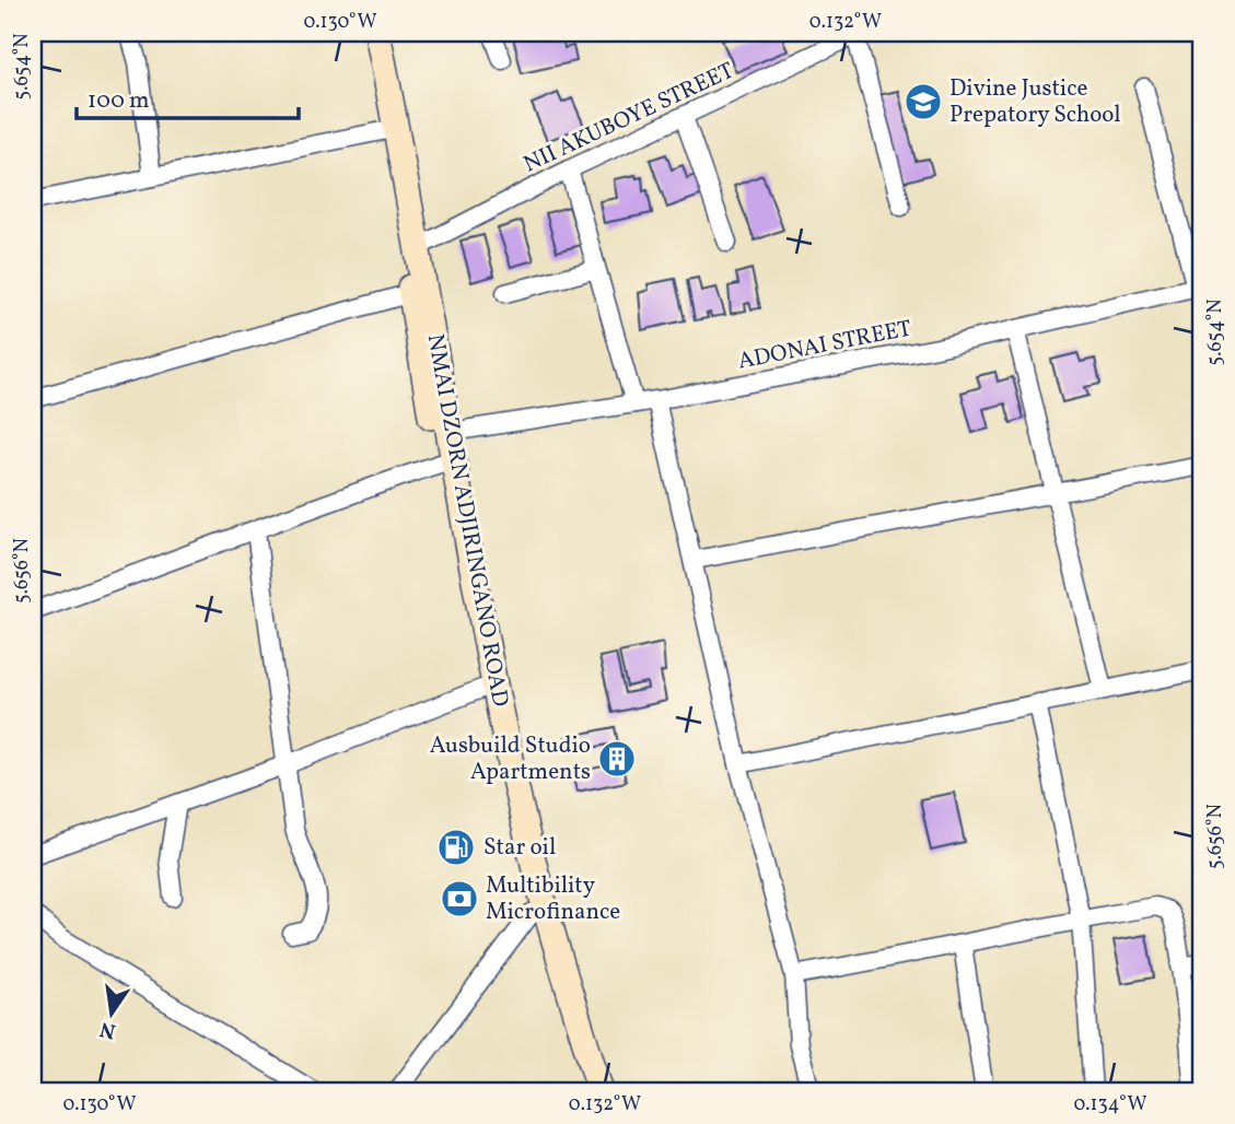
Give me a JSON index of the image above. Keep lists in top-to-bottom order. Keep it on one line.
{"streets":{"main road":["NMAI DZORN ADJIRINGANO ROAD"],"street":["NII AKUBOYE STREET","ADONAI STREET"]},"crossings":[["NII AKUBOYE STREET","NMAI DZORN ADJIRINGANO ROAD"],["ADONAI STREET","NMAI DZORN ADJIRINGANO ROAD"]],"places":{"school or university":["Divine Justice Prepatory School"],"building":["Ausbuild Studio Apartments"],"fuel station":["Star oil"],"bank":["Multibility Microfinance"]},"scale_bar":"100 m","north":"bottom","coordinates":["0.130°W","0.132°W","5.654°N","5.656°N","0.134°W"]}
